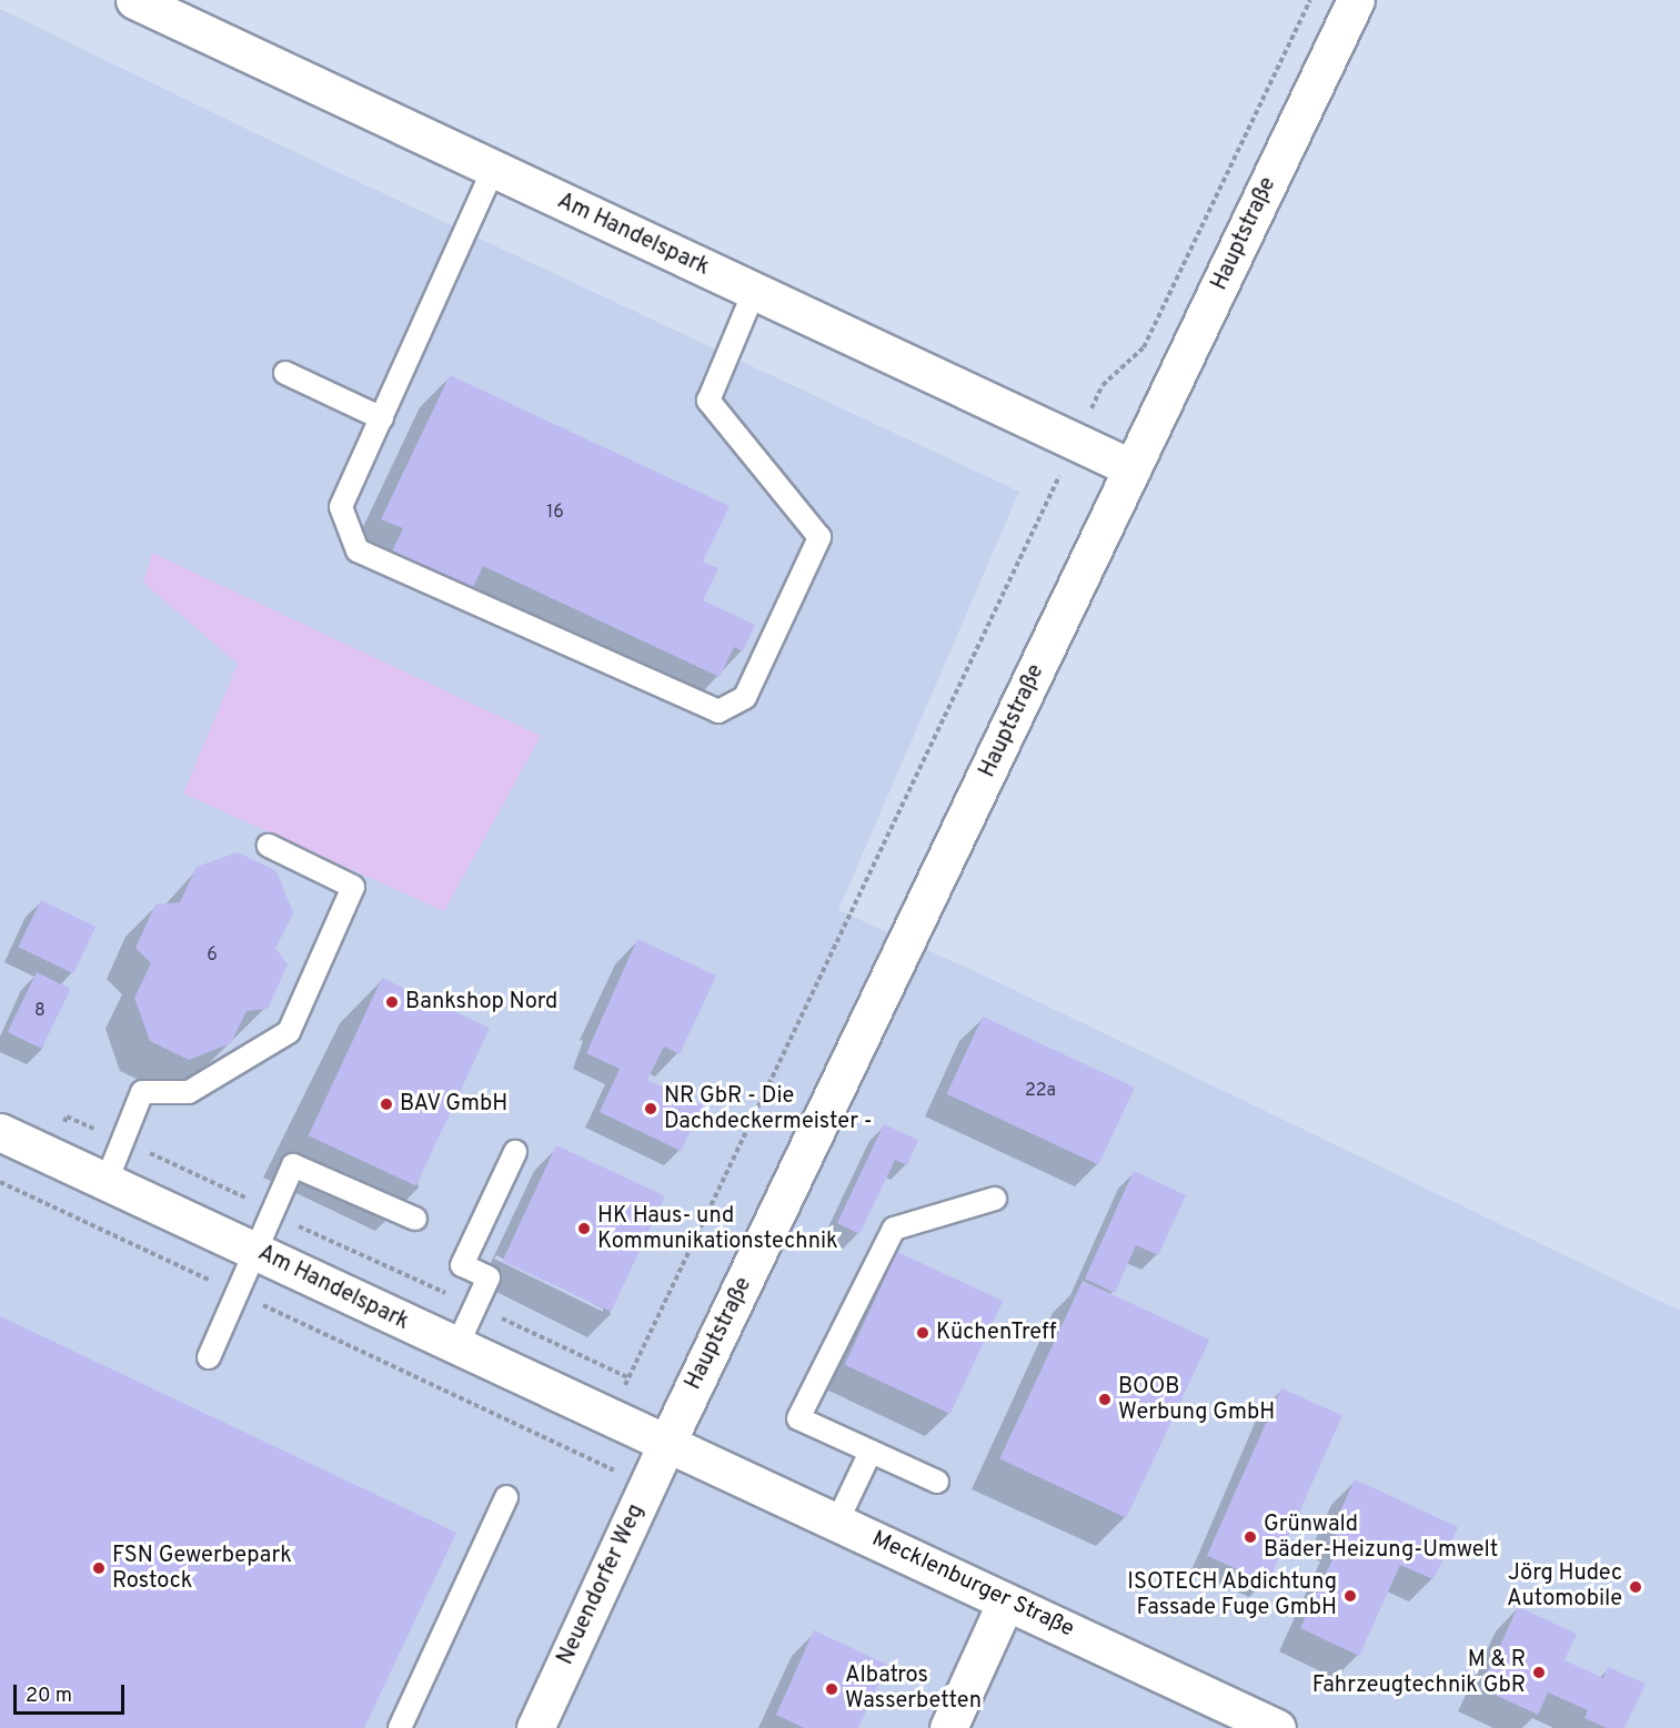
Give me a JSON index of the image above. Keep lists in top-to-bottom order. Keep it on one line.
{"streets":{"street":["Hauptstraße","Am Handelspark","Neuendorfer Weg","Mecklenburger Straße"]},"crossings":[["Hauptstraße","Am Handelspark"],["Hauptstraße","Neuendorfer Weg"],["Hauptstraße","Mecklenburger Straße"],["Am Handelspark","Neuendorfer Weg"],["Am Handelspark","Mecklenburger Straße"],["Neuendorfer Weg","Mecklenburger Straße"]],"places":["Bankshop Nord","BAV GmbH","NR GbR - Die Dachdeckermeister -","HK Haus- und Kommunikationstechnik","KüchenTreff","BOOB Werbung GmbH","Grünwald Bäder-Heizung-Umwelt","FSN Gewerbepark Rostock","Jörg Hudec Automobile","ISOTECH Abdichtung Fassade Fuge GmbH","M & R Fahrzeugtechnik GbR","Albatros Wasserbetten"],"house_numbers":["16","6","8","22a"],"scale_bar":"20 m"}
